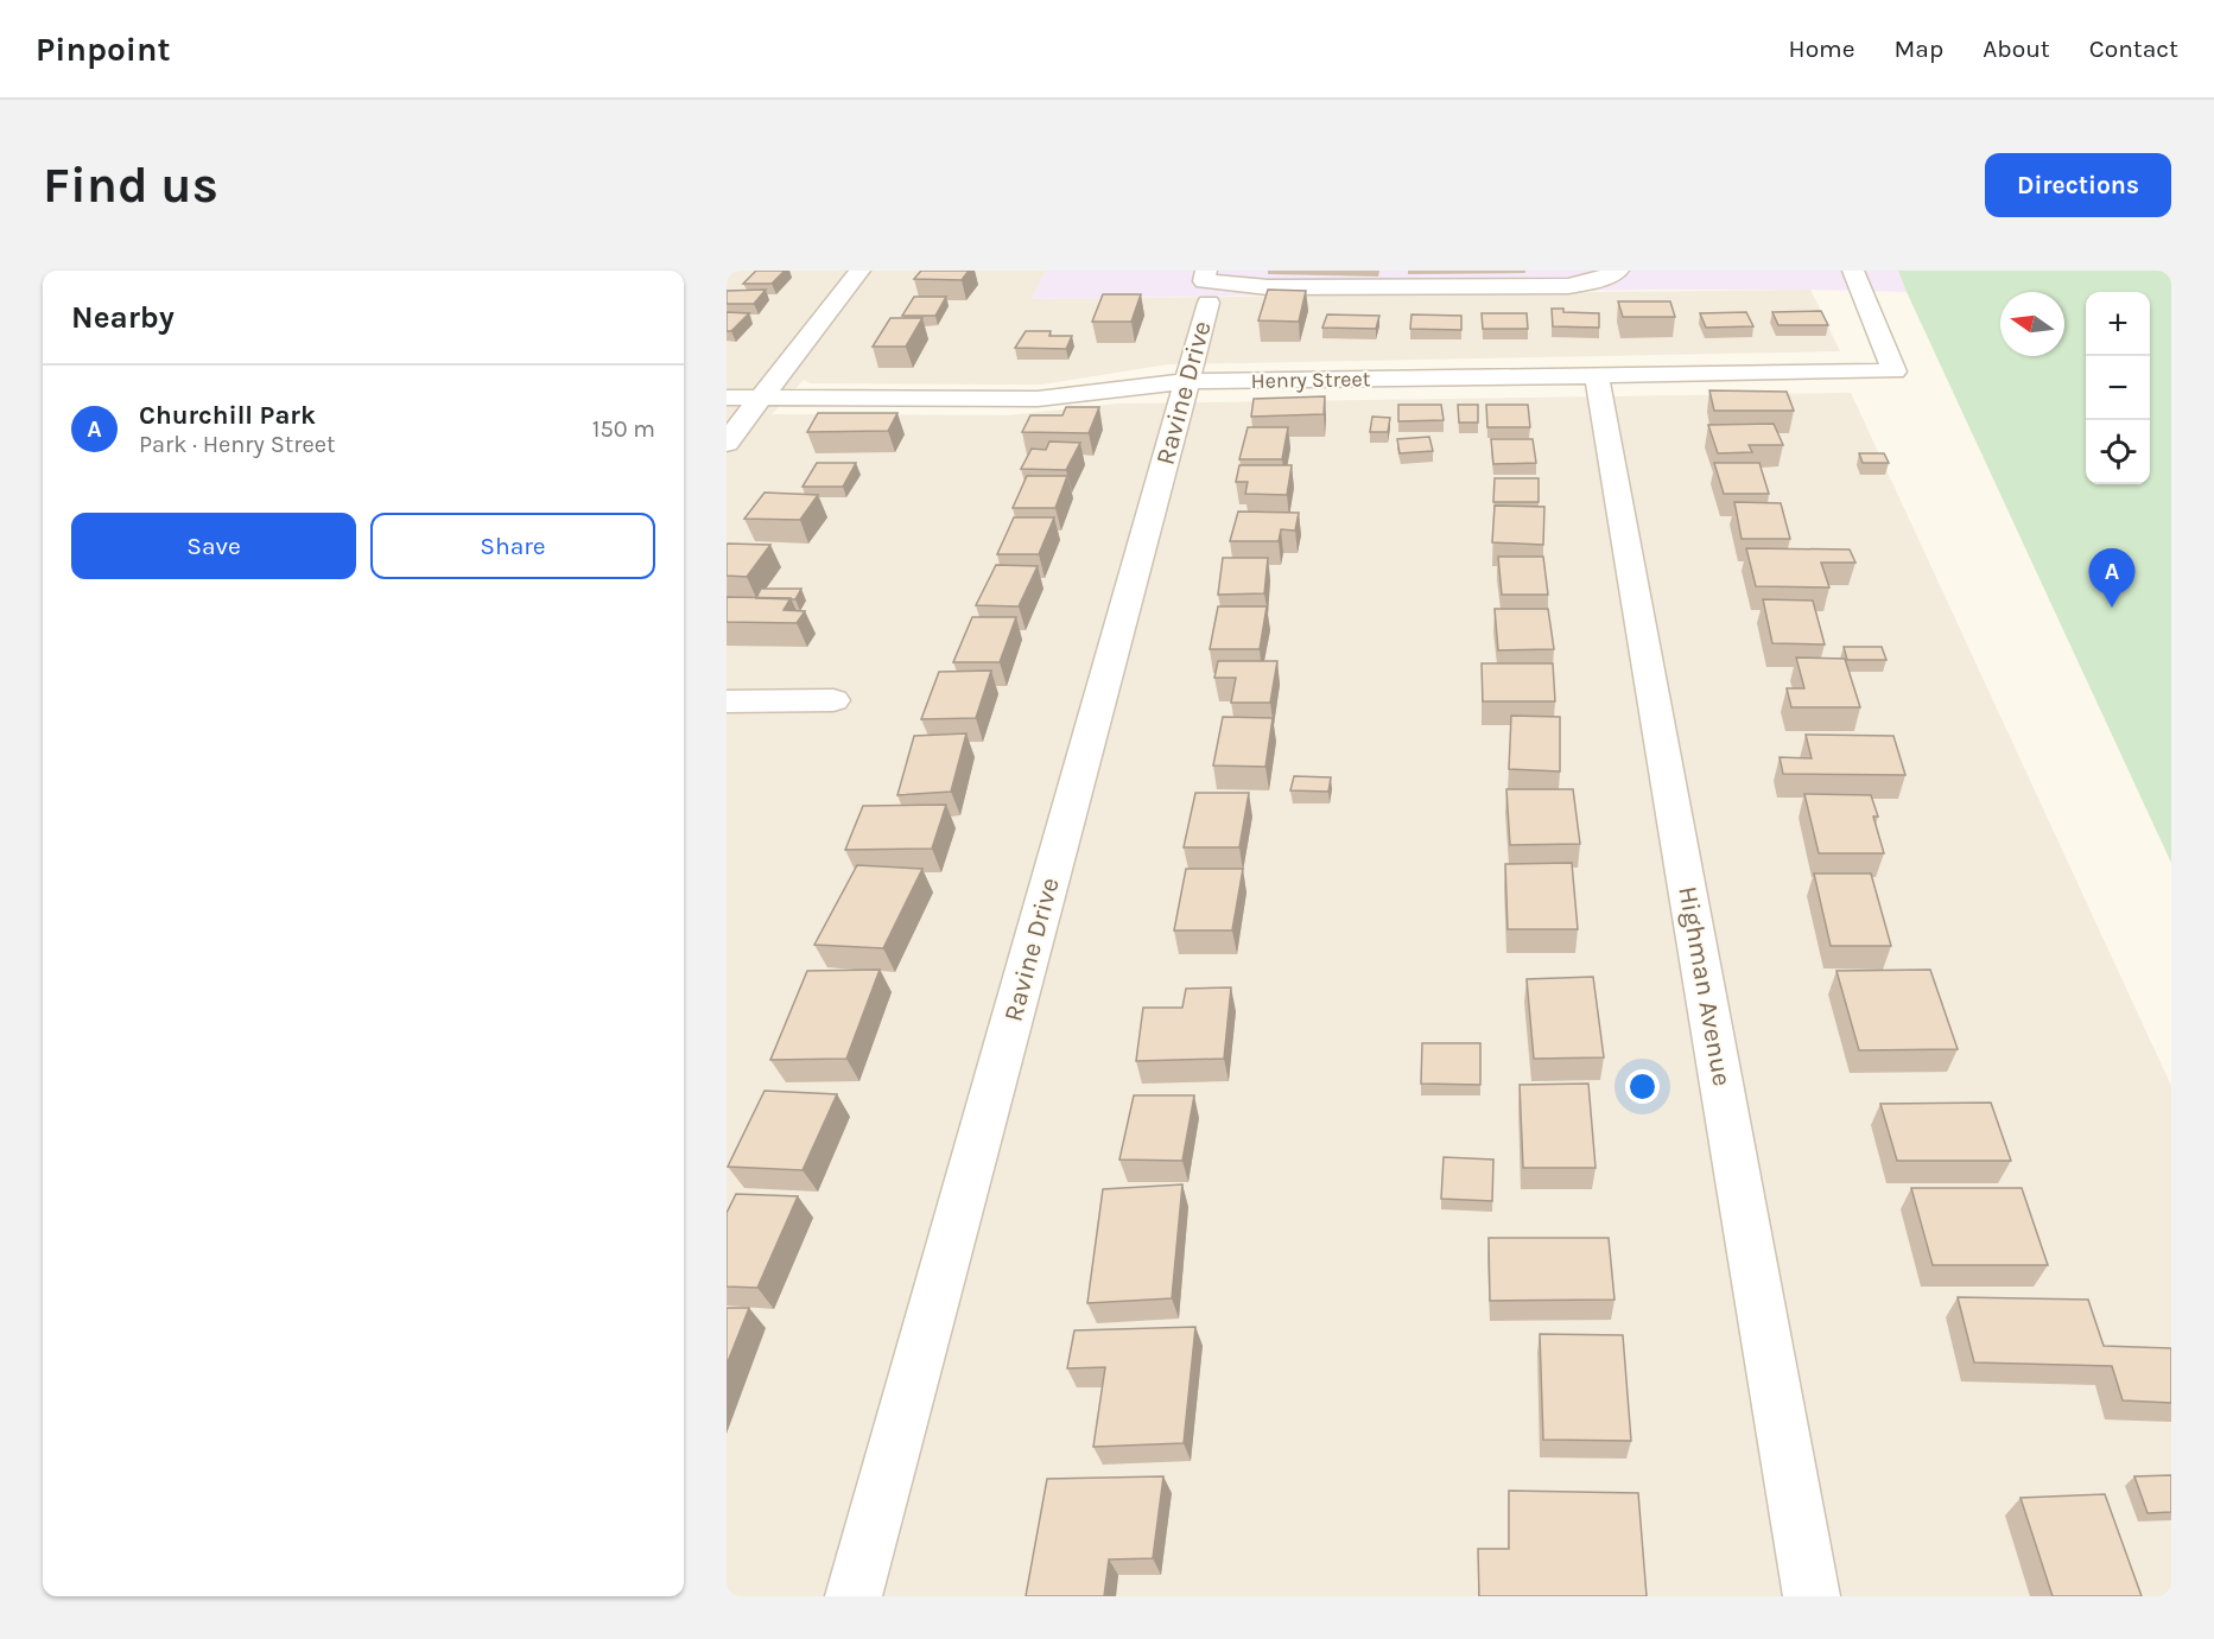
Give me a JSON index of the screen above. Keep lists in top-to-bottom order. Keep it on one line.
{"streets":{"street":["Henry Street","Ravine Drive","Highman Avenue"]},"crossings":[["Henry Street","Ravine Drive"],["Henry Street","Highman Avenue"]],"north":"left","page":{"header":"Pinpoint","nav":["Home","Map","About","Contact"],"buttons":["Directions",["Save","Share"]],"title":"Find us","heading":"Nearby","map_buttons":["+","−"],"list":[{"mark":"A","name":"Churchill Park","note":"Park · Henry Street","value":"150 m"}],"pins":"A"}}
